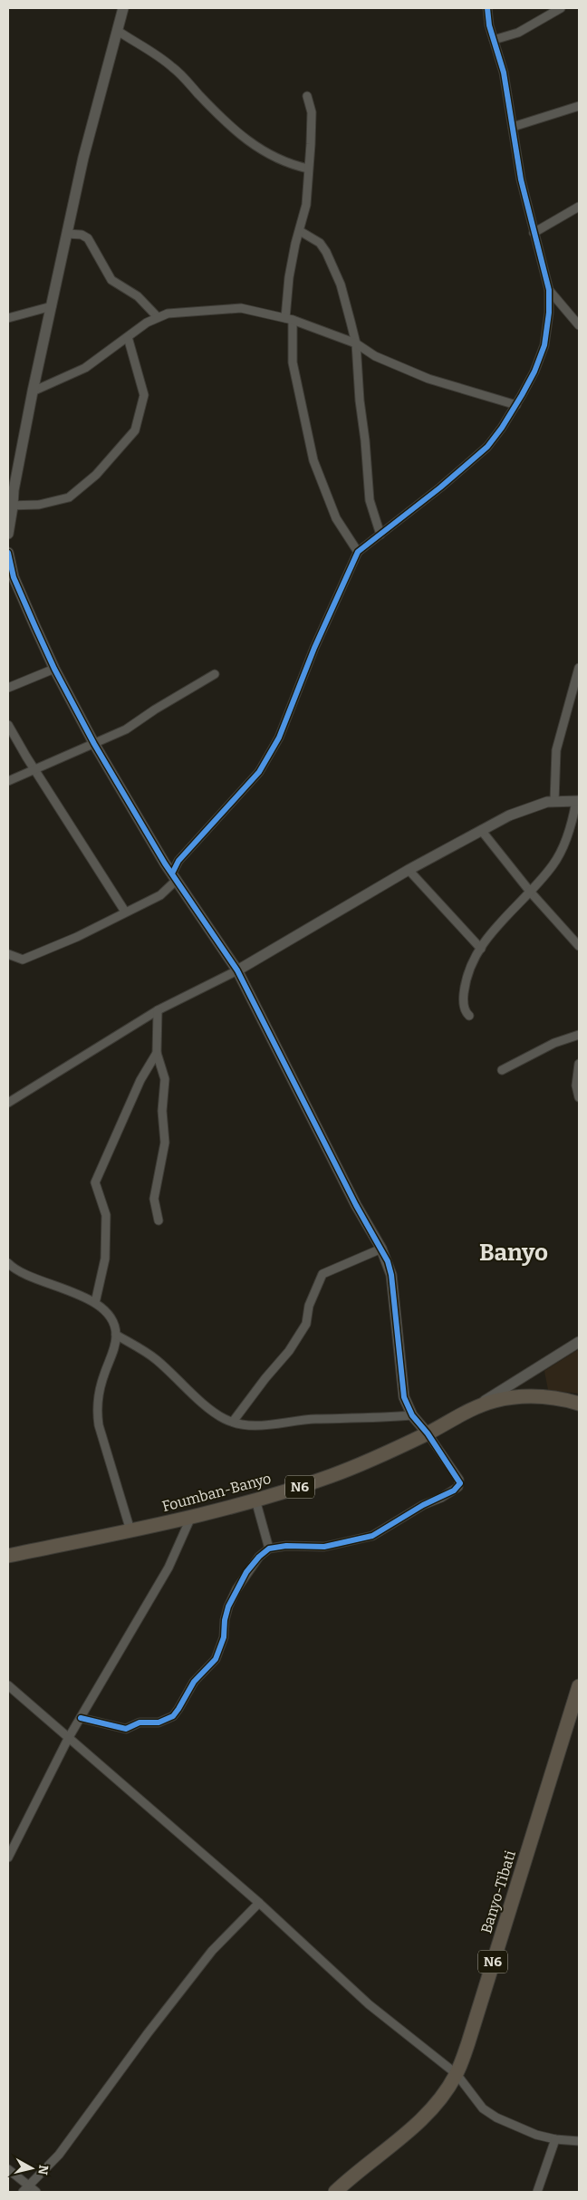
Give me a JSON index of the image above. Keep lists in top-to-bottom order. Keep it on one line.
{"streets":{"highway":["N6","Foumban-Banyo","Banyo-Tibati"]},"districts":["Banyo"],"north":"right"}
